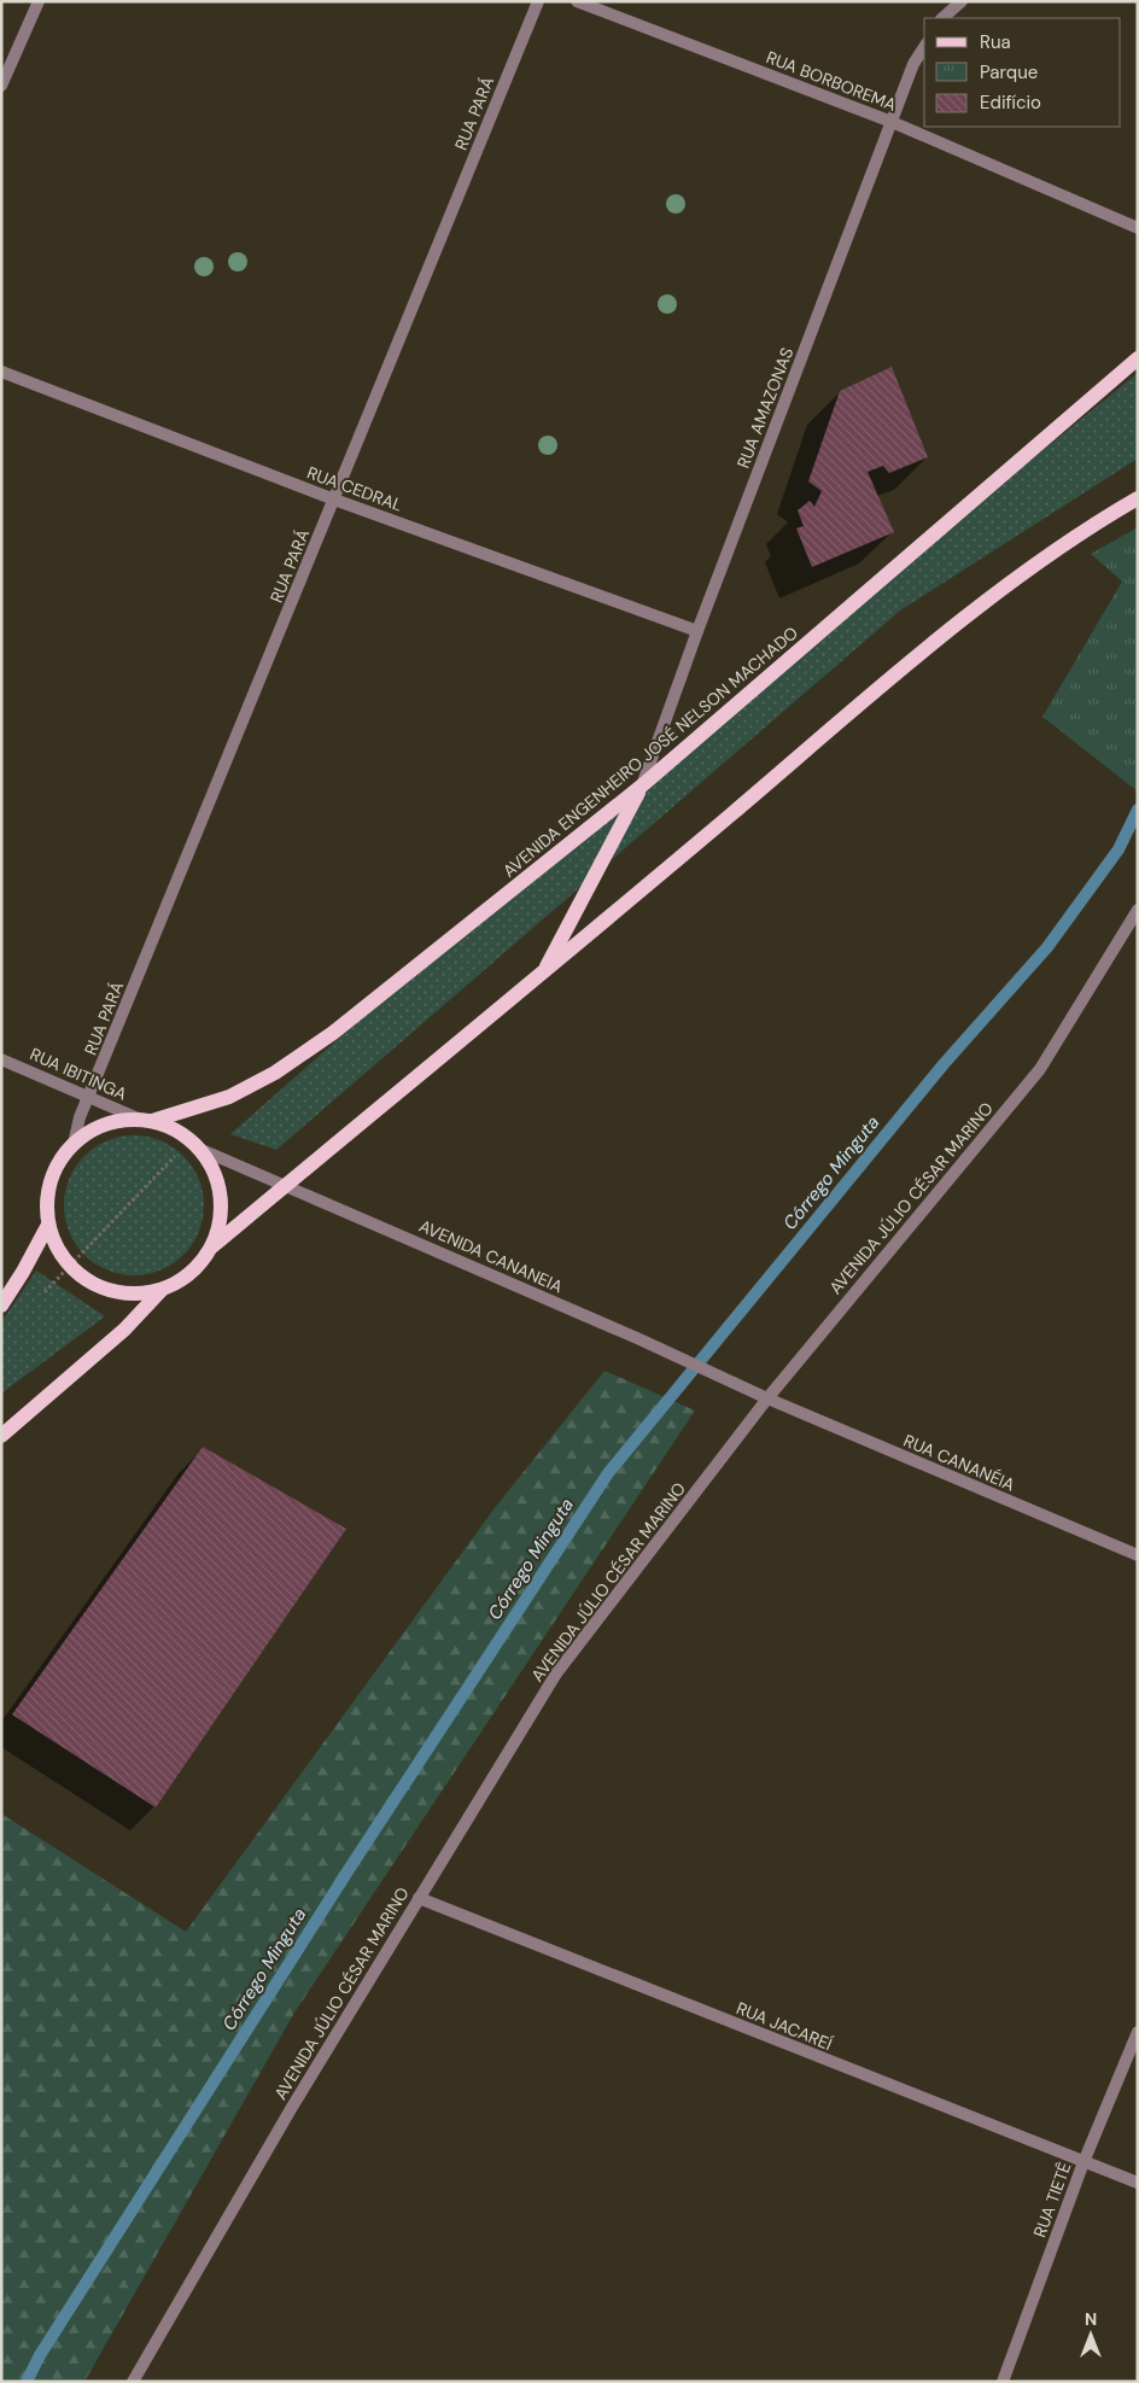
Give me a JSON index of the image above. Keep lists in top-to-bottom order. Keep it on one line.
{"streets":{"main road":["AVENIDA ENGENHEIRO JOSÉ NELSON MACHADO"],"street":["RUA BORBOREMA","RUA PARÁ","RUA AMAZONAS","RUA CEDRAL","RUA IBITINGA","AVENIDA JÚLIO CÉSAR MARINO","AVENIDA CANANEIA","RUA CANANÉIA","RUA JACAREÍ","RUA TIETÊ"]},"crossings":[["RUA BORBOREMA","RUA AMAZONAS"],["RUA PARÁ","RUA CEDRAL"],["RUA PARÁ","AVENIDA ENGENHEIRO JOSÉ NELSON MACHADO"],["RUA PARÁ","RUA IBITINGA"],["RUA AMAZONAS","RUA CEDRAL"],["RUA AMAZONAS","AVENIDA ENGENHEIRO JOSÉ NELSON MACHADO"],["AVENIDA ENGENHEIRO JOSÉ NELSON MACHADO","RUA IBITINGA"],["AVENIDA JÚLIO CÉSAR MARINO","AVENIDA CANANEIA"],["AVENIDA JÚLIO CÉSAR MARINO","RUA CANANÉIA"],["AVENIDA JÚLIO CÉSAR MARINO","RUA JACAREÍ"],["AVENIDA CANANEIA","RUA CANANÉIA"],["RUA JACAREÍ","RUA TIETÊ"]],"water":["Córrego Minguta"],"legend":["Rua","Parque","Edifício"],"north":"top"}
